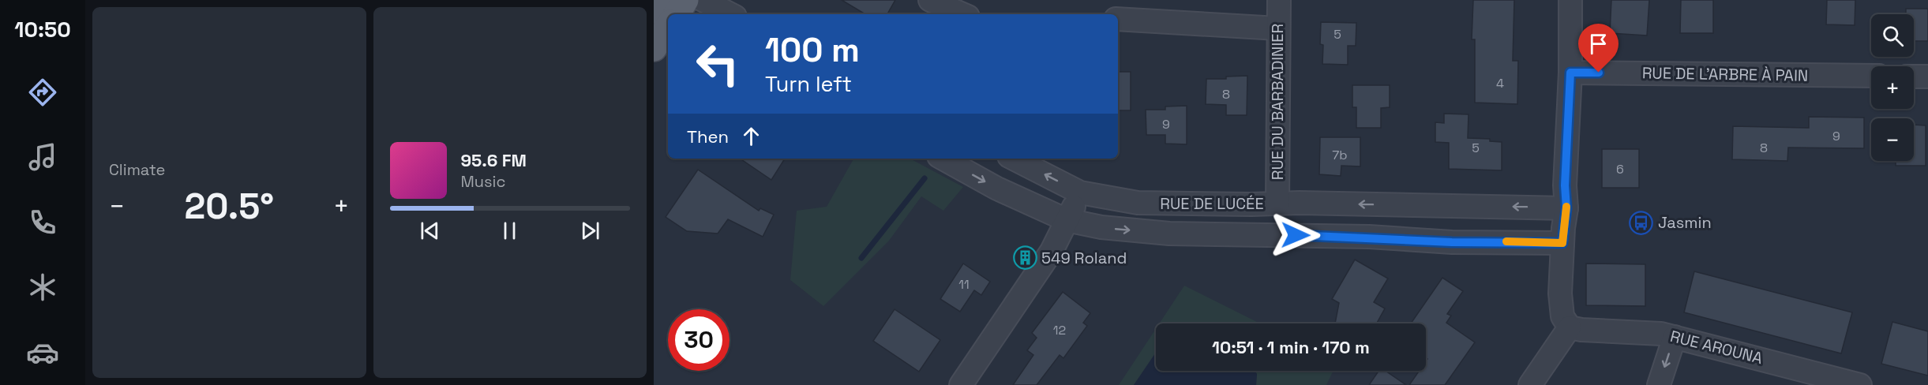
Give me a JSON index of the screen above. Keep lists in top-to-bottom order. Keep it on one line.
{"streets":{"street":["RUE DE L'ARBRE À PAIN","RUE DU BARBADINIER","RUE DE LUCÉE","RUE AROUNA"]},"crossings":[["RUE DU BARBADINIER","RUE DE LUCÉE"]],"places":{"bus stop":["Jasmin"],"building":["549 Roland"]},"house_numbers":["5","4","8","9","9","5","8","7b","6","11","12"],"page":{"tabs":"10:50","tile":"Climate","map_buttons":["+","−"],"turn":["100 m","Turn left"],"then":"Then","song":["95.6 FM","Music"],"heat":["−","20.5°","+"],"limit":"30","trip":"10:51 · 1 min · 170 m"}}
